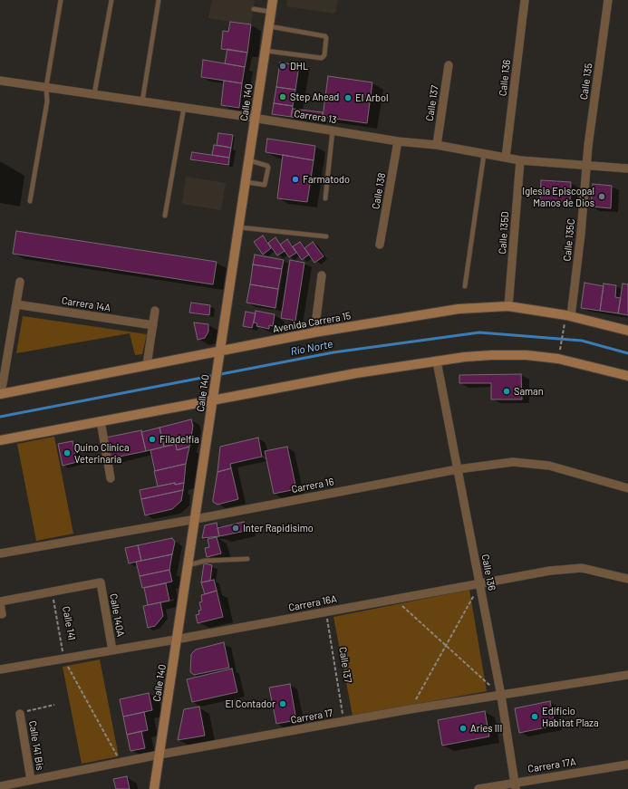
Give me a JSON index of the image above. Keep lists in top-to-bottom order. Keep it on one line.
{"streets":{"main road":["Calle 140","Avenida Carrera 15"],"street":["Calle 136","Calle 135","Calle 137","Carrera 13","Calle 138","Calle 135D","Calle 135C","Carrera 14A","Carrera 16","Carrera 16A","Calle 140A","Carrera 17","Calle 141 Bis","Carrera 17A"],"path":["Calle 141"]},"crossings":[["Calle 136","Carrera 13"],["Calle 136","Carrera 16"],["Calle 136","Carrera 16A"],["Calle 136","Carrera 17"],["Calle 136","Carrera 17A"],["Calle 135","Carrera 13"],["Calle 135","Calle 135C"],["Calle 140","Carrera 13"],["Calle 140","Avenida Carrera 15"],["Calle 140","Carrera 16"],["Calle 140","Carrera 16A"],["Calle 140","Carrera 17"],["Calle 137","Carrera 13"],["Calle 137","Carrera 16A"],["Calle 137","Carrera 17"],["Carrera 13","Calle 138"],["Carrera 13","Calle 135D"],["Carrera 13","Calle 135C"],["Calle 135D","Avenida Carrera 15"],["Calle 135C","Avenida Carrera 15"],["Carrera 16A","Calle 140A"],["Carrera 16A","Calle 141"],["Calle 140A","Calle 141"],["Calle 141","Carrera 17"],["Carrera 17","Calle 141 Bis"]],"water":["Río Norte"],"places":["DHL","Step Ahead","El Arbol","Farmatodo","Iglesia Episcopal Manos de Dios","Saman","Filadelfia","Quino Clínica Veterinaria","Inter Rapidisimo","El Contador","Edificio Habitat Plaza","Aries III"]}
